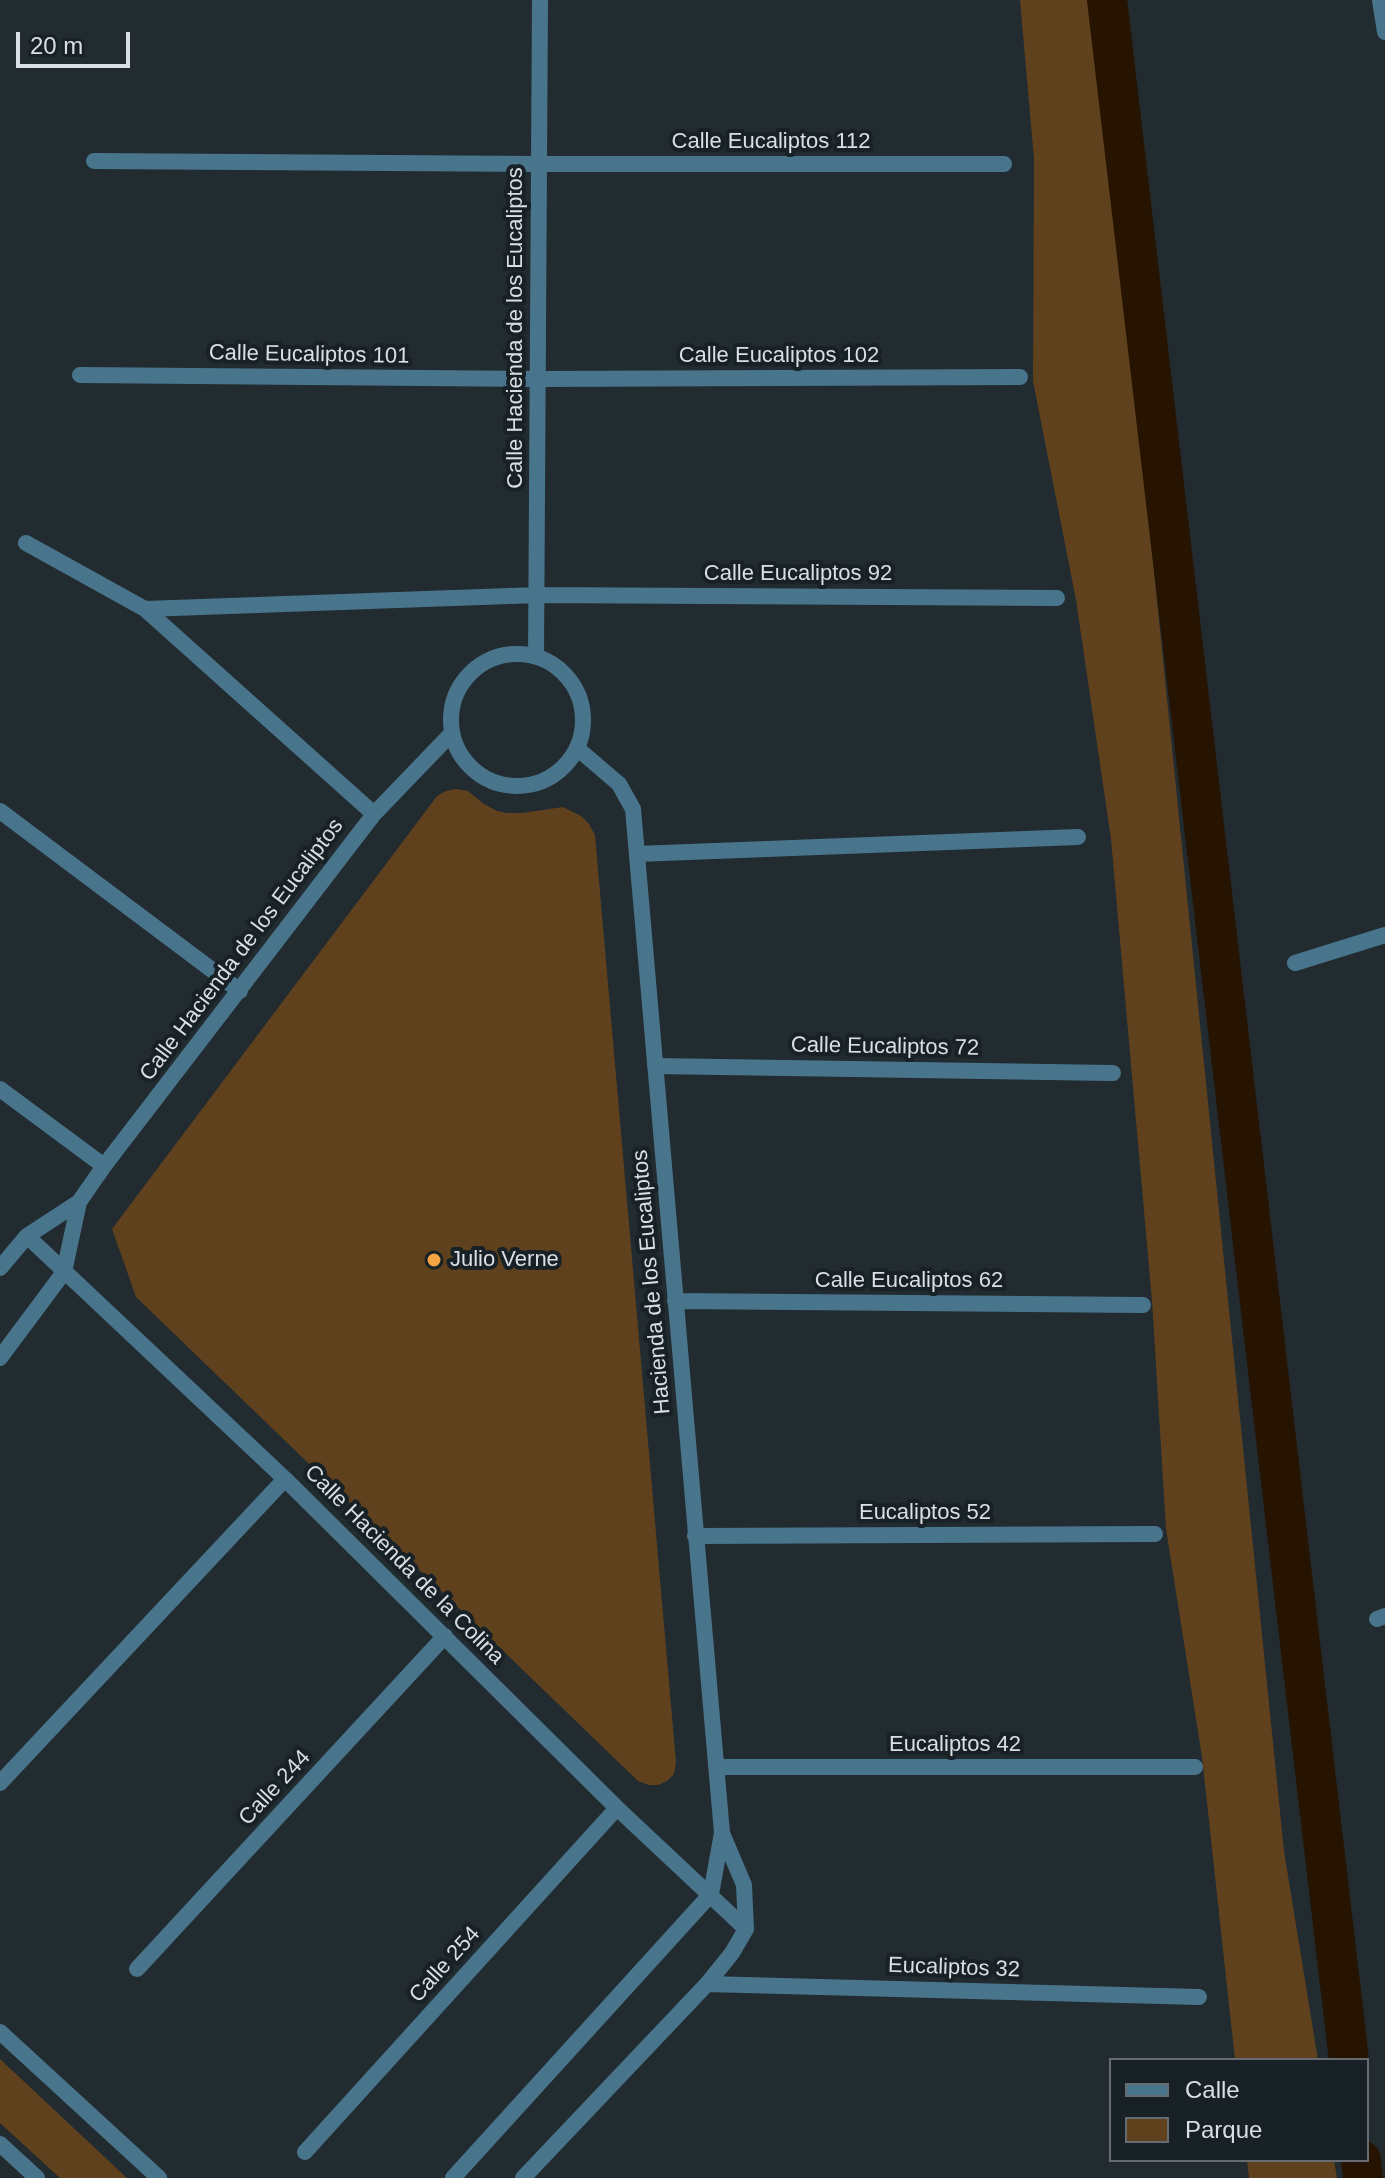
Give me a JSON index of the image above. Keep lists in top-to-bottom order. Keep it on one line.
{"streets":{"street":["Calle Eucaliptos 112","Calle Hacienda de los Eucaliptos","Calle Eucaliptos 101","Calle Eucaliptos 102","Calle Eucaliptos 92","Calle Eucaliptos 72","Calle Eucaliptos 62","Hacienda de los Eucaliptos","Eucaliptos 52","Calle Hacienda de la Colina","Eucaliptos 42","Calle 244","Calle 254","Eucaliptos 32"]},"crossings":[["Calle Eucaliptos 112","Calle Hacienda de los Eucaliptos"],["Calle Hacienda de los Eucaliptos","Calle Eucaliptos 101"],["Calle Hacienda de los Eucaliptos","Calle Eucaliptos 102"],["Calle Hacienda de los Eucaliptos","Calle Eucaliptos 92"],["Calle Hacienda de los Eucaliptos","Hacienda de los Eucaliptos"],["Calle Hacienda de los Eucaliptos","Calle Hacienda de la Colina"],["Calle Eucaliptos 101","Calle Eucaliptos 102"],["Calle Eucaliptos 72","Hacienda de los Eucaliptos"],["Calle Eucaliptos 62","Hacienda de los Eucaliptos"],["Hacienda de los Eucaliptos","Eucaliptos 52"],["Hacienda de los Eucaliptos","Calle Hacienda de la Colina"],["Hacienda de los Eucaliptos","Eucaliptos 42"],["Calle Hacienda de la Colina","Calle 244"],["Calle Hacienda de la Colina","Calle 254"]],"places":["Julio Verne"],"legend":["Calle","Parque"],"scale_bar":"20 m"}
